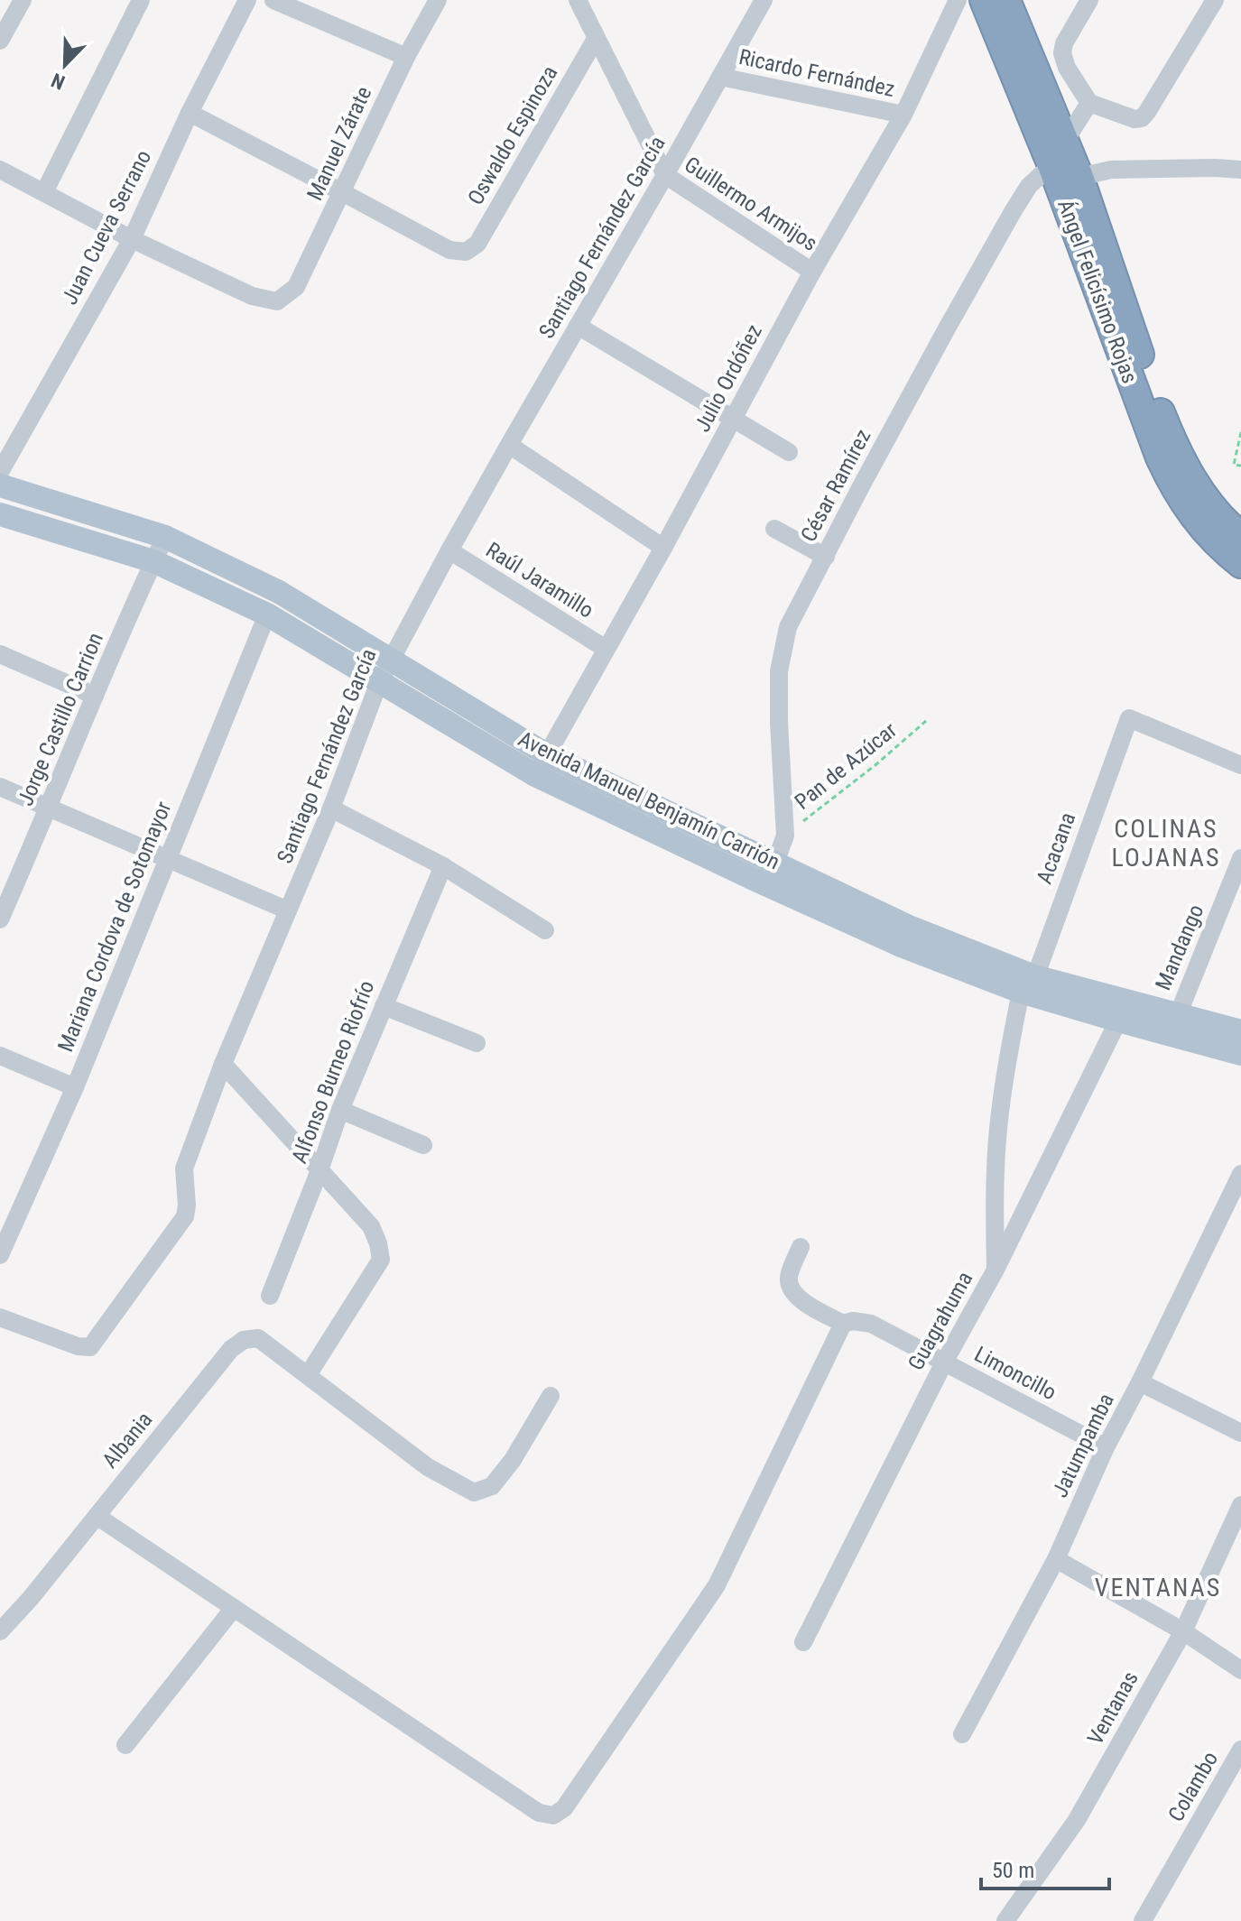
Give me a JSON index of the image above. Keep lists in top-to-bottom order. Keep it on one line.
{"streets":{"highway":["Ángel Felicísimo Rojas"],"main road":["Avenida Manuel Benjamín Carrión"],"street":["Ricardo Fernández","Oswaldo Espinoza","Manuel Zárate","Guillermo Armijos","Juan Cueva Serrano","Santiago Fernández García","Julio Ordóñez","César Ramírez","Raúl Jaramillo","Jorge Castillo Carrion","Acacana","Mariana Cordova de Sotomayor","Mandango","Alfonso Burneo Riofrío","Guagrahuma","Limoncillo","Albania","Jatumpamba","Ventanas","Colambo"],"path":["Pan de Azúcar"]},"crossings":[["Ricardo Fernández","Santiago Fernández García"],["Ricardo Fernández","Julio Ordóñez"],["Oswaldo Espinoza","Manuel Zárate"],["Manuel Zárate","Juan Cueva Serrano"],["Guillermo Armijos","Santiago Fernández García"],["Guillermo Armijos","Julio Ordóñez"],["Santiago Fernández García","Raúl Jaramillo"],["Santiago Fernández García","Avenida Manuel Benjamín Carrión"],["Ángel Felicísimo Rojas","César Ramírez"],["Julio Ordóñez","Raúl Jaramillo"],["Julio Ordóñez","Avenida Manuel Benjamín Carrión"],["César Ramírez","Pan de Azúcar"],["César Ramírez","Avenida Manuel Benjamín Carrión"],["Jorge Castillo Carrion","Avenida Manuel Benjamín Carrión"],["Avenida Manuel Benjamín Carrión","Acacana"],["Avenida Manuel Benjamín Carrión","Mariana Cordova de Sotomayor"],["Avenida Manuel Benjamín Carrión","Mandango"],["Avenida Manuel Benjamín Carrión","Guagrahuma"],["Acacana","Guagrahuma"],["Guagrahuma","Limoncillo"],["Limoncillo","Jatumpamba"]],"districts":["COLINAS LOJANAS","VENTANAS"],"scale_bar":"50 m","north":"bottom left"}
